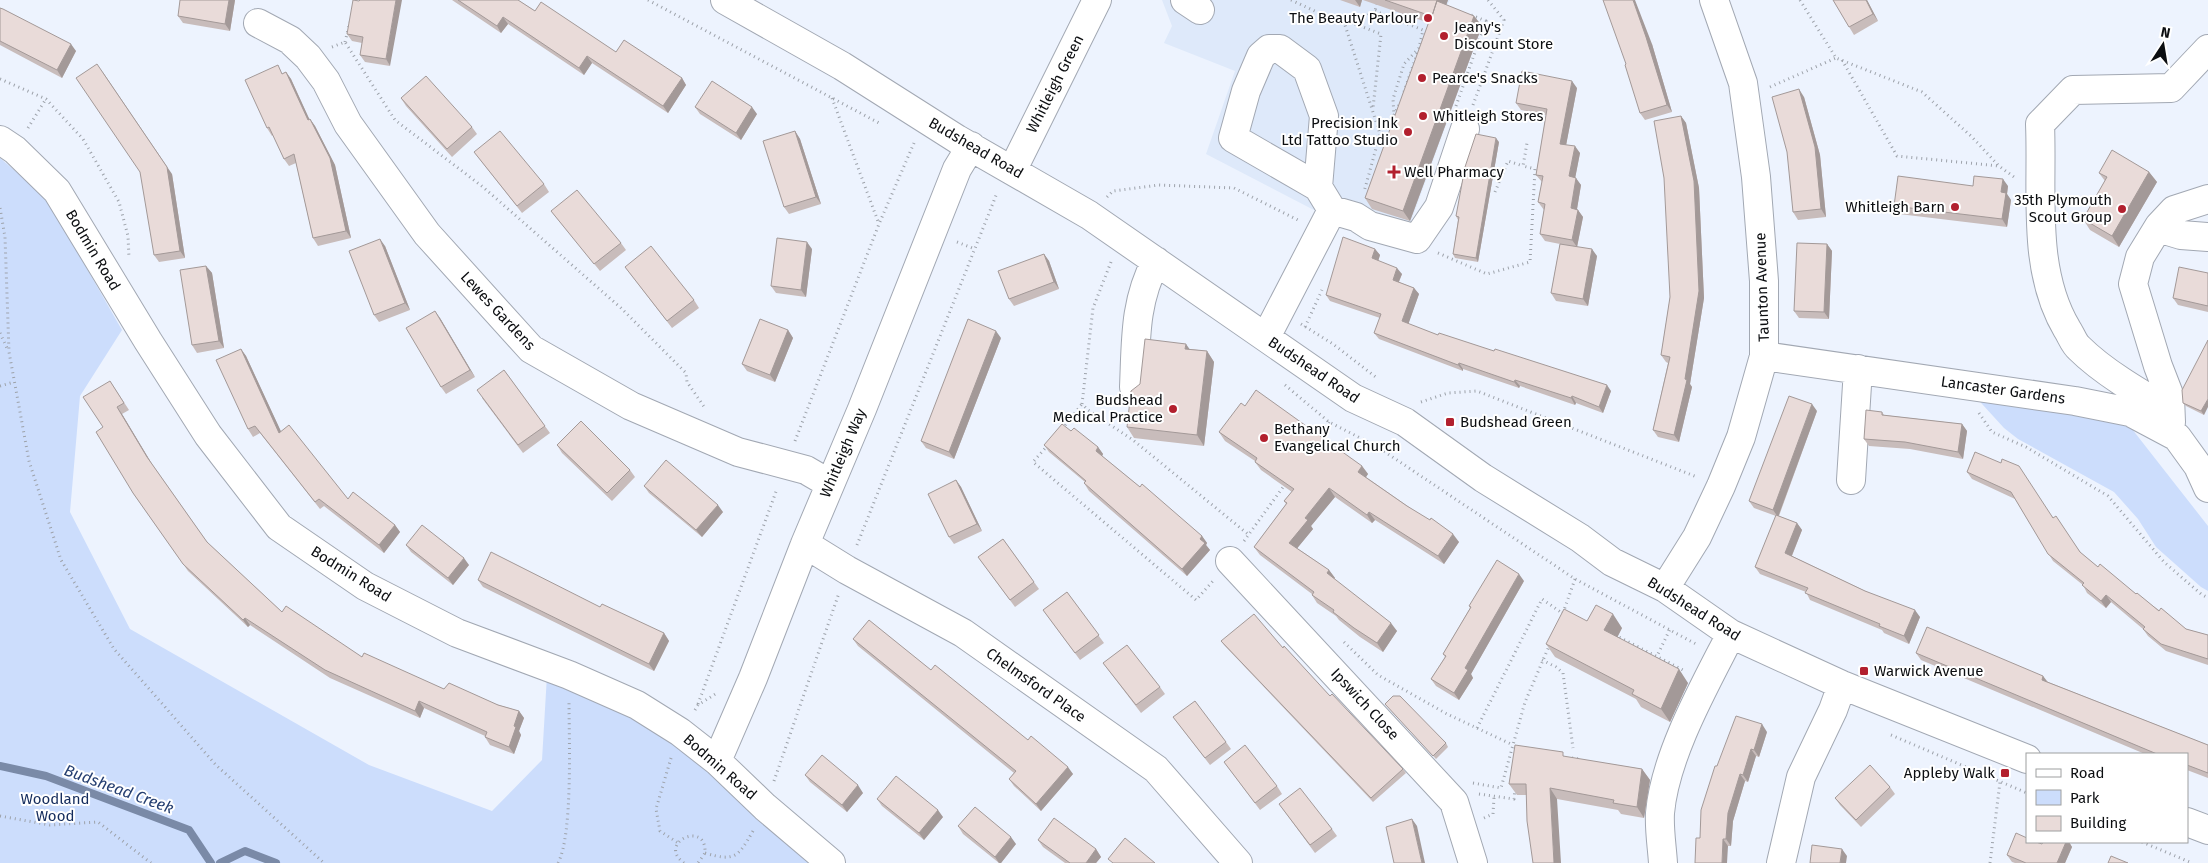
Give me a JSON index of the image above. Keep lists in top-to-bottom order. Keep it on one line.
{"streets":{"street":["Whitleigh Green","Budshead Road","Bodmin Road","Taunton Avenue","Lewes Gardens","Lancaster Gardens","Whitleigh Way","Chelmsford Place","Ipswich Close"]},"crossings":[["Whitleigh Green","Budshead Road"],["Budshead Road","Taunton Avenue"],["Budshead Road","Whitleigh Way"],["Bodmin Road","Whitleigh Way"],["Taunton Avenue","Lancaster Gardens"],["Lewes Gardens","Whitleigh Way"],["Whitleigh Way","Chelmsford Place"]],"water":["Budshead Creek"],"parks":["Woodland Wood"],"places":{"other":["The Beauty Parlour","Jeany's Discount Store","Pearce's Snacks","Whitleigh Stores","Precision Ink Ltd Tattoo Studio","Whitleigh Barn","35th Plymouth Scout Group","Budshead Medical Practice","Bethany Evangelical Church"],"health":["Well Pharmacy"],"transit":["Budshead Green","Warwick Avenue","Appleby Walk"]},"legend":["Road","Park","Building"],"north":"top"}
